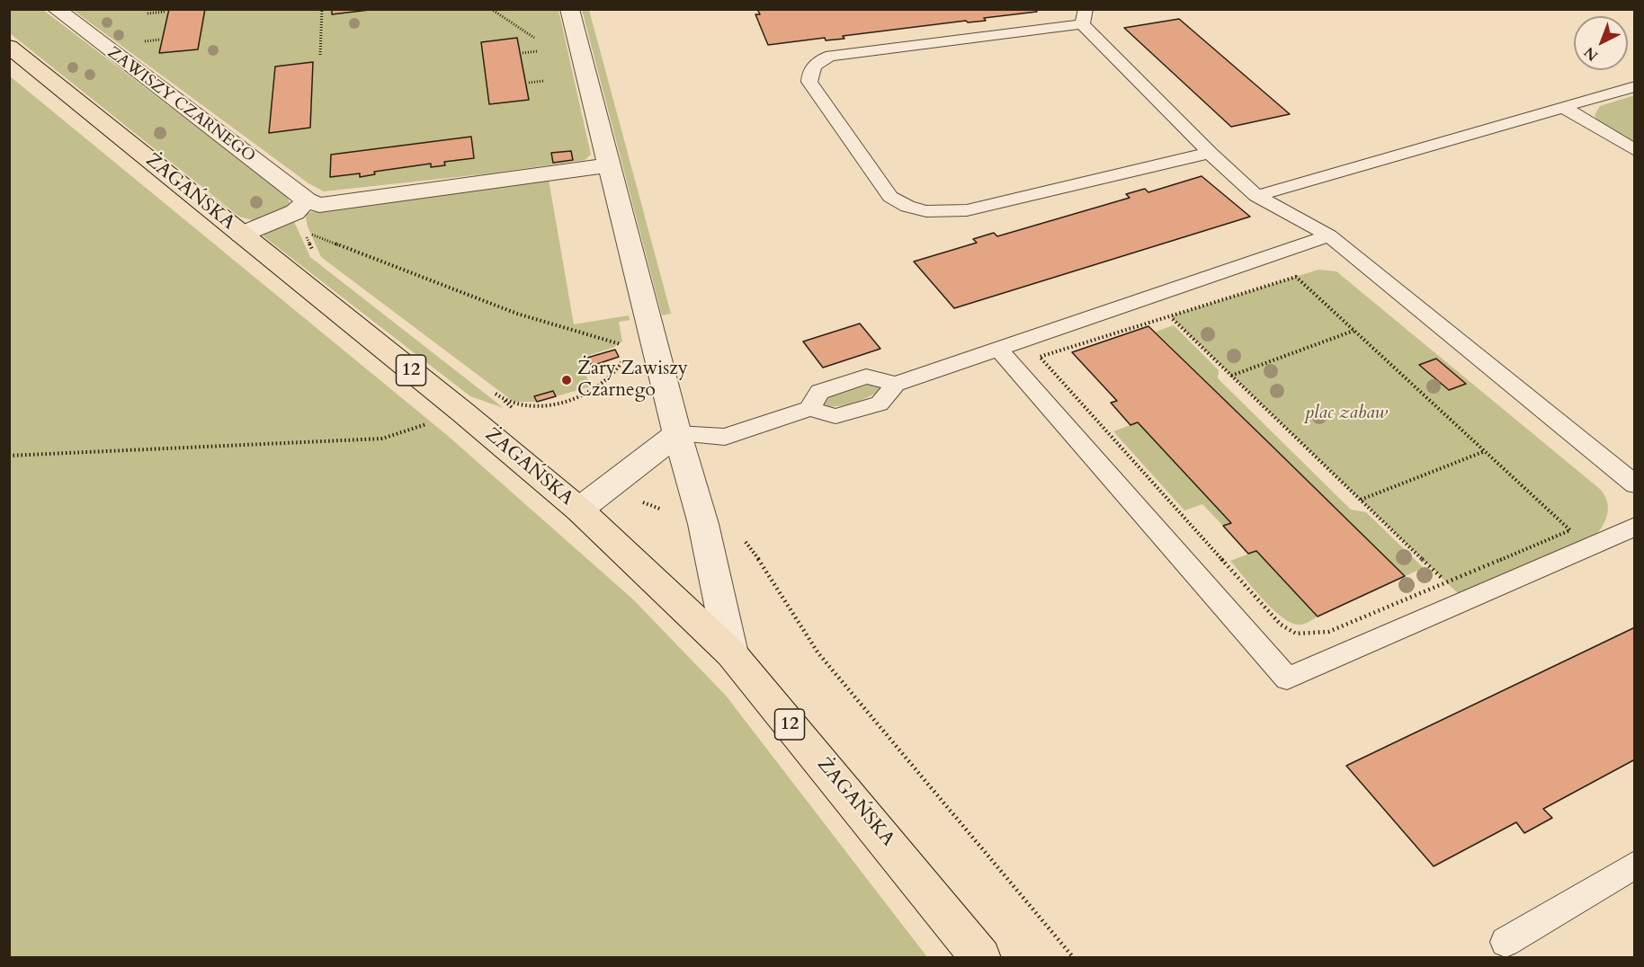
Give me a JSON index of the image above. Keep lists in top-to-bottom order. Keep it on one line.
{"streets":{"main road":["ŻAGAŃSKA","12"],"street":["ZAWISZY CZARNEGO"]},"parks":["plac zabaw"],"places":["Żary Zawiszy Czarnego"],"north":"bottom left"}
